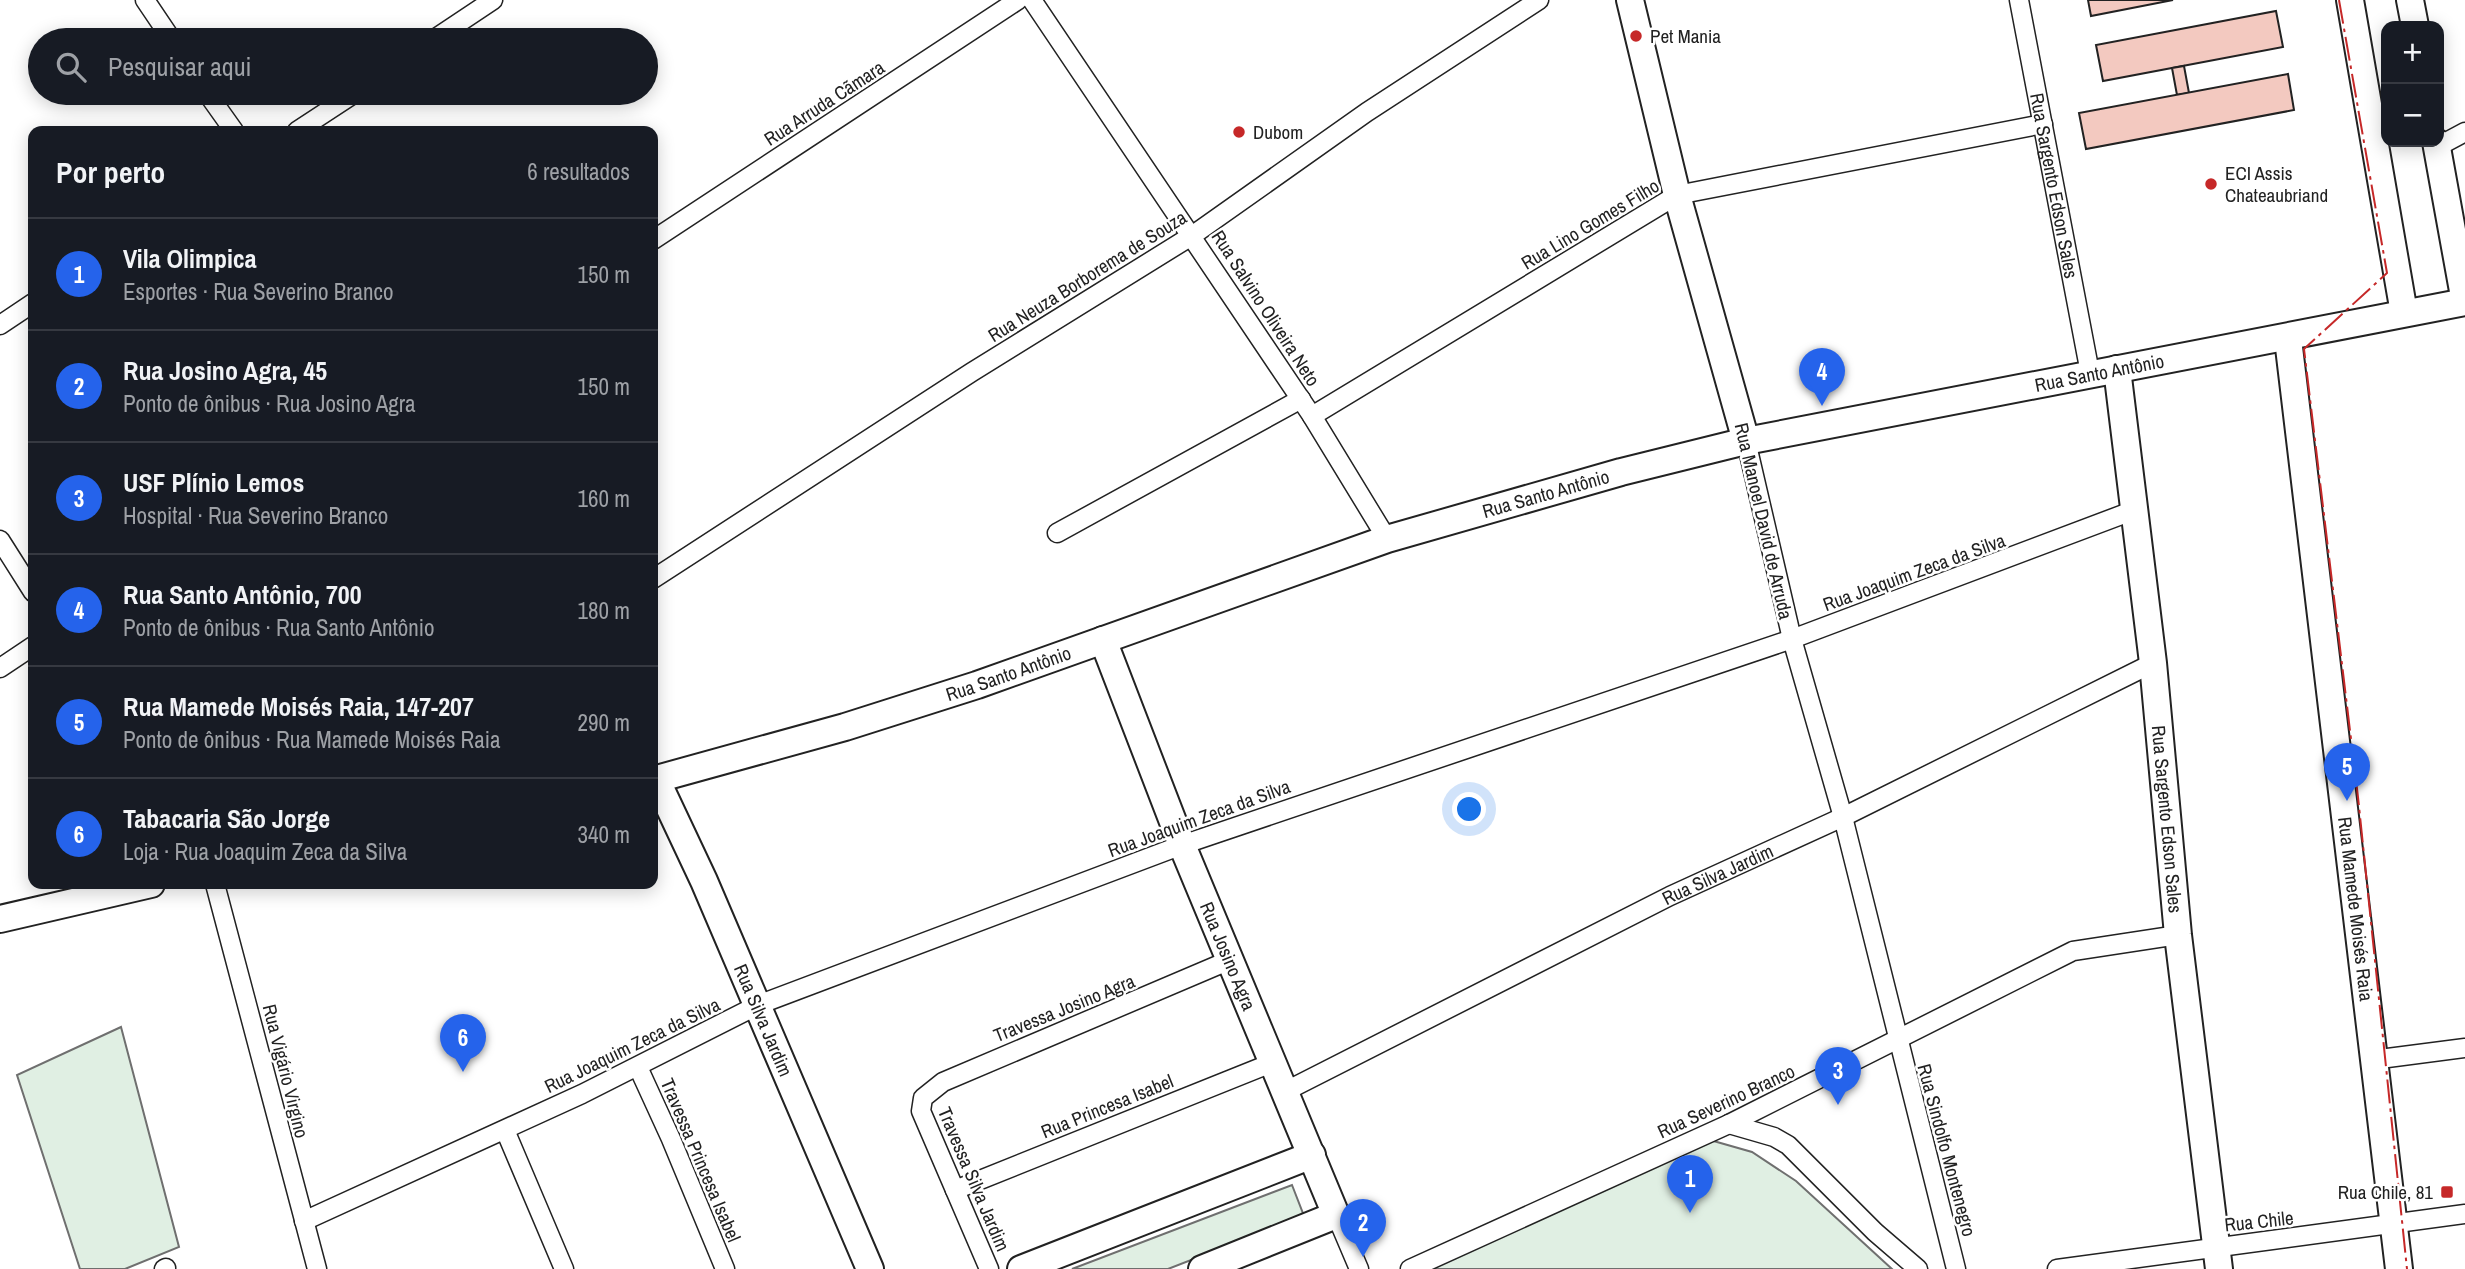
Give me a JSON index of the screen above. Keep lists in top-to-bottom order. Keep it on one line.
{"streets":{"main road":["Rua Sargento Edson Sales","Rua Santo Antônio","Rua Manoel David de Arruda","Rua Silva Jardim","Rua Mamede Moisés Raia","Rua Josino Agra"],"street":["Rua Arruda Cãmara","Rua Lino Gomes Filho","Rua Neuza Borborema de Souza","Rua Salvino Oliveira Neto","Rua Joaquim Zeca da Silva","Travessa Josino Agra","Rua Vigário Virgino","Rua Severino Branco","Rua Princesa Isabel","Rua Sindolfo Montenegro","Travessa Princesa Isabel","Travessa Silva Jardim","Rua Chile"]},"crossings":[["Rua Sargento Edson Sales","Rua Lino Gomes Filho"],["Rua Sargento Edson Sales","Rua Santo Antônio"],["Rua Sargento Edson Sales","Rua Joaquim Zeca da Silva"],["Rua Sargento Edson Sales","Rua Silva Jardim"],["Rua Sargento Edson Sales","Rua Severino Branco"],["Rua Sargento Edson Sales","Rua Chile"],["Rua Lino Gomes Filho","Rua Salvino Oliveira Neto"],["Rua Lino Gomes Filho","Rua Manoel David de Arruda"],["Rua Neuza Borborema de Souza","Rua Salvino Oliveira Neto"],["Rua Salvino Oliveira Neto","Rua Santo Antônio"],["Rua Santo Antônio","Rua Manoel David de Arruda"],["Rua Santo Antônio","Rua Mamede Moisés Raia"],["Rua Santo Antônio","Rua Josino Agra"],["Rua Manoel David de Arruda","Rua Joaquim Zeca da Silva"],["Rua Manoel David de Arruda","Rua Silva Jardim"],["Rua Manoel David de Arruda","Rua Severino Branco"],["Rua Manoel David de Arruda","Rua Sindolfo Montenegro"],["Rua Joaquim Zeca da Silva","Rua Silva Jardim"],["Rua Joaquim Zeca da Silva","Rua Josino Agra"],["Rua Joaquim Zeca da Silva","Rua Vigário Virgino"],["Rua Joaquim Zeca da Silva","Travessa Princesa Isabel"],["Rua Silva Jardim","Rua Josino Agra"],["Rua Mamede Moisés Raia","Rua Chile"],["Rua Josino Agra","Travessa Josino Agra"],["Rua Josino Agra","Rua Princesa Isabel"],["Travessa Josino Agra","Travessa Silva Jardim"],["Rua Severino Branco","Rua Sindolfo Montenegro"],["Rua Princesa Isabel","Travessa Silva Jardim"]],"places":{"other":["Pet Mania","Dubom","ECI Assis Chateaubriand"],"transit":["Rua Chile, 81"]},"page":{"map_buttons":["+","−"],"search":"Pesquisar aqui","heading":["Por perto","6 resultados"],"list":[{"mark":"1","name":"Vila Olimpica","note":"Esportes · Rua Severino Branco","value":"150 m"},{"mark":"2","name":"Rua Josino Agra, 45","note":"Ponto de ônibus · Rua Josino Agra","value":"150 m"},{"mark":"3","name":"USF Plínio Lemos","note":"Hospital · Rua Severino Branco","value":"160 m"},{"mark":"4","name":"Rua Santo Antônio, 700","note":"Ponto de ônibus · Rua Santo Antônio","value":"180 m"},{"mark":"5","name":"Rua Mamede Moisés Raia, 147-207","note":"Ponto de ônibus · Rua Mamede Moisés Raia","value":"290 m"},{"mark":"6","name":"Tabacaria São Jorge","note":"Loja · Rua Joaquim Zeca da Silva","value":"340 m"}],"pins":["4","5","6","3","1","2"]}}
